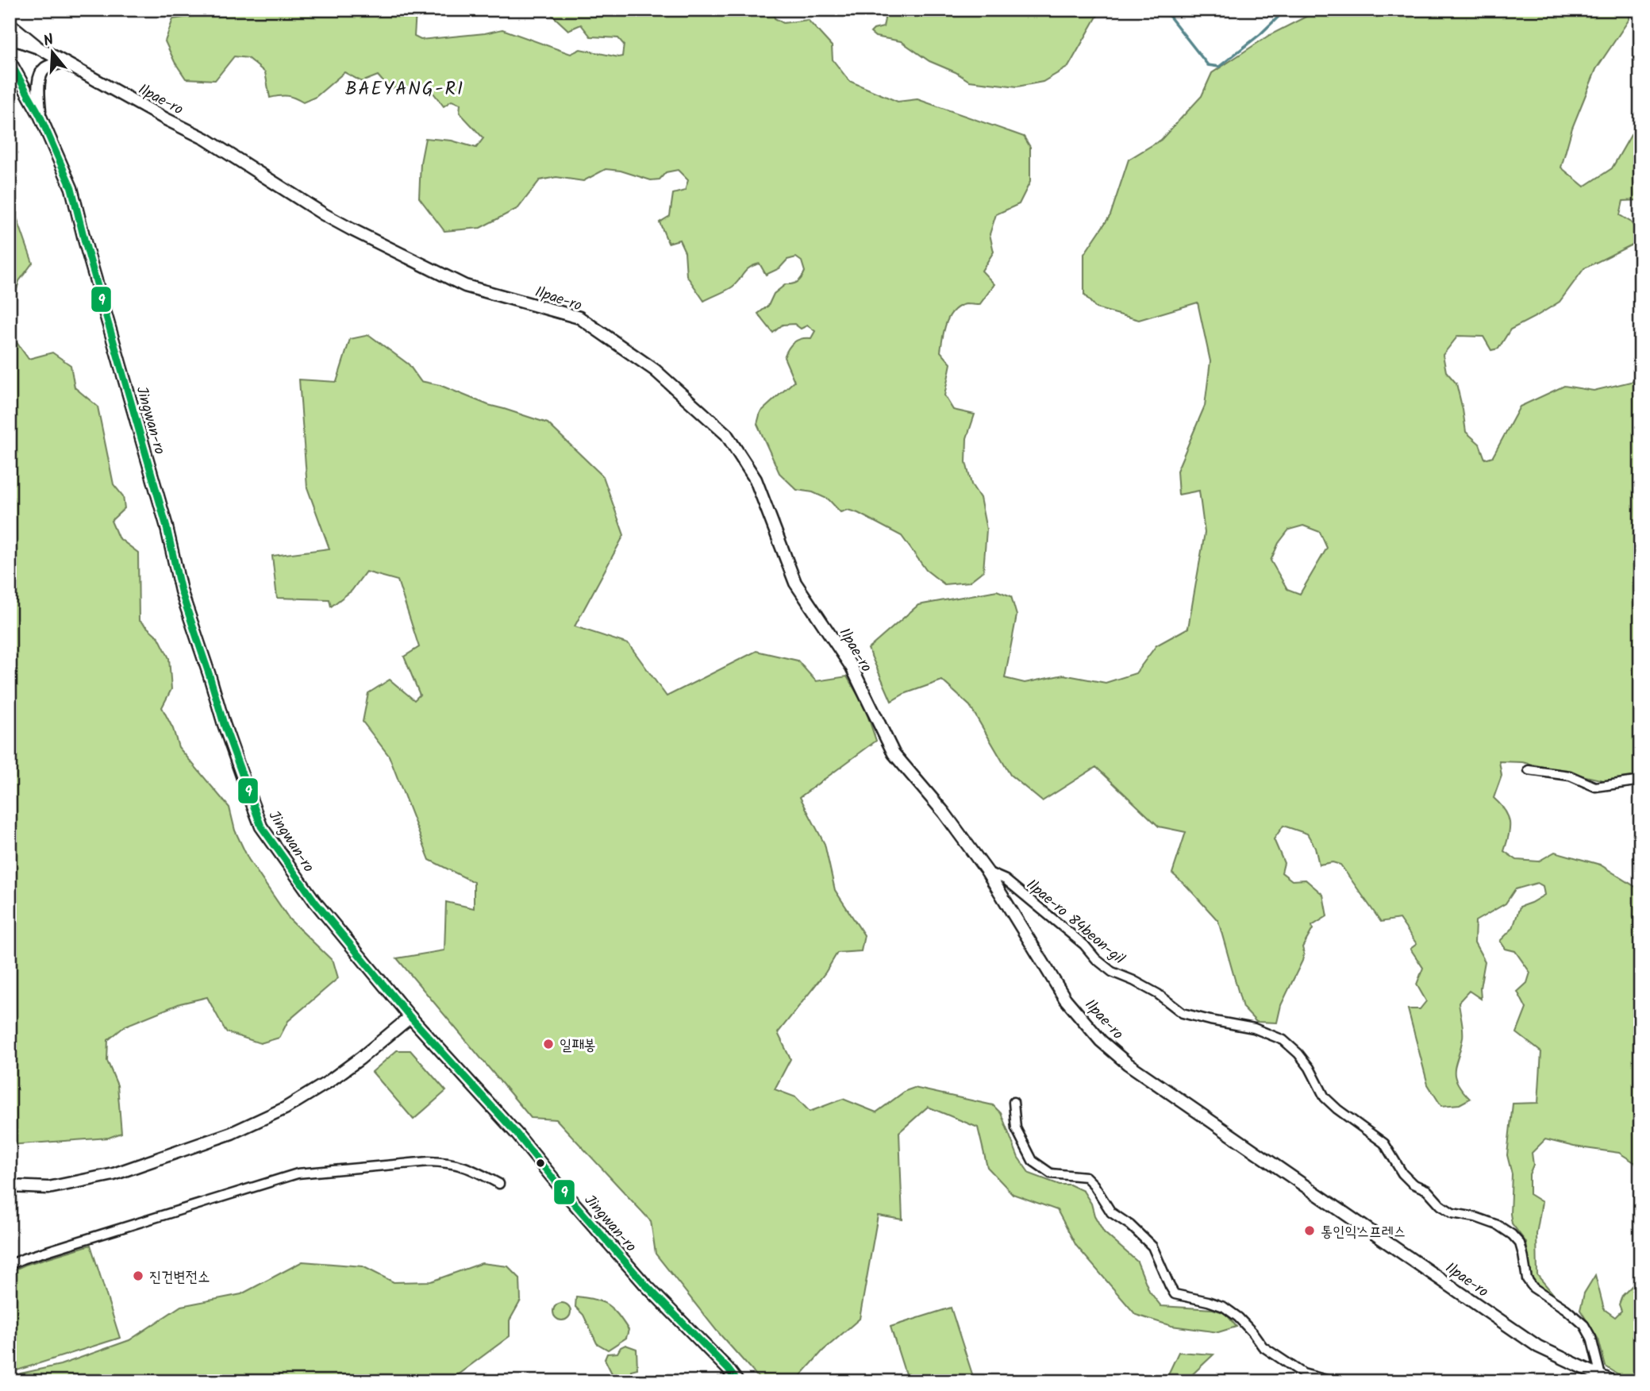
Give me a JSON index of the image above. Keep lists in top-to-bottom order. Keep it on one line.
{"streets":{"street":["Ilpae-ro","Jingwan-ro","Ilpae-ro 84beon-gil"]},"crossings":[["Ilpae-ro","Ilpae-ro 84beon-gil"]],"districts":["BAEYANG-RI"],"places":["일패봉","통인익스프레스","진건변전소"],"lines":["transit line 9"],"north":"top"}
